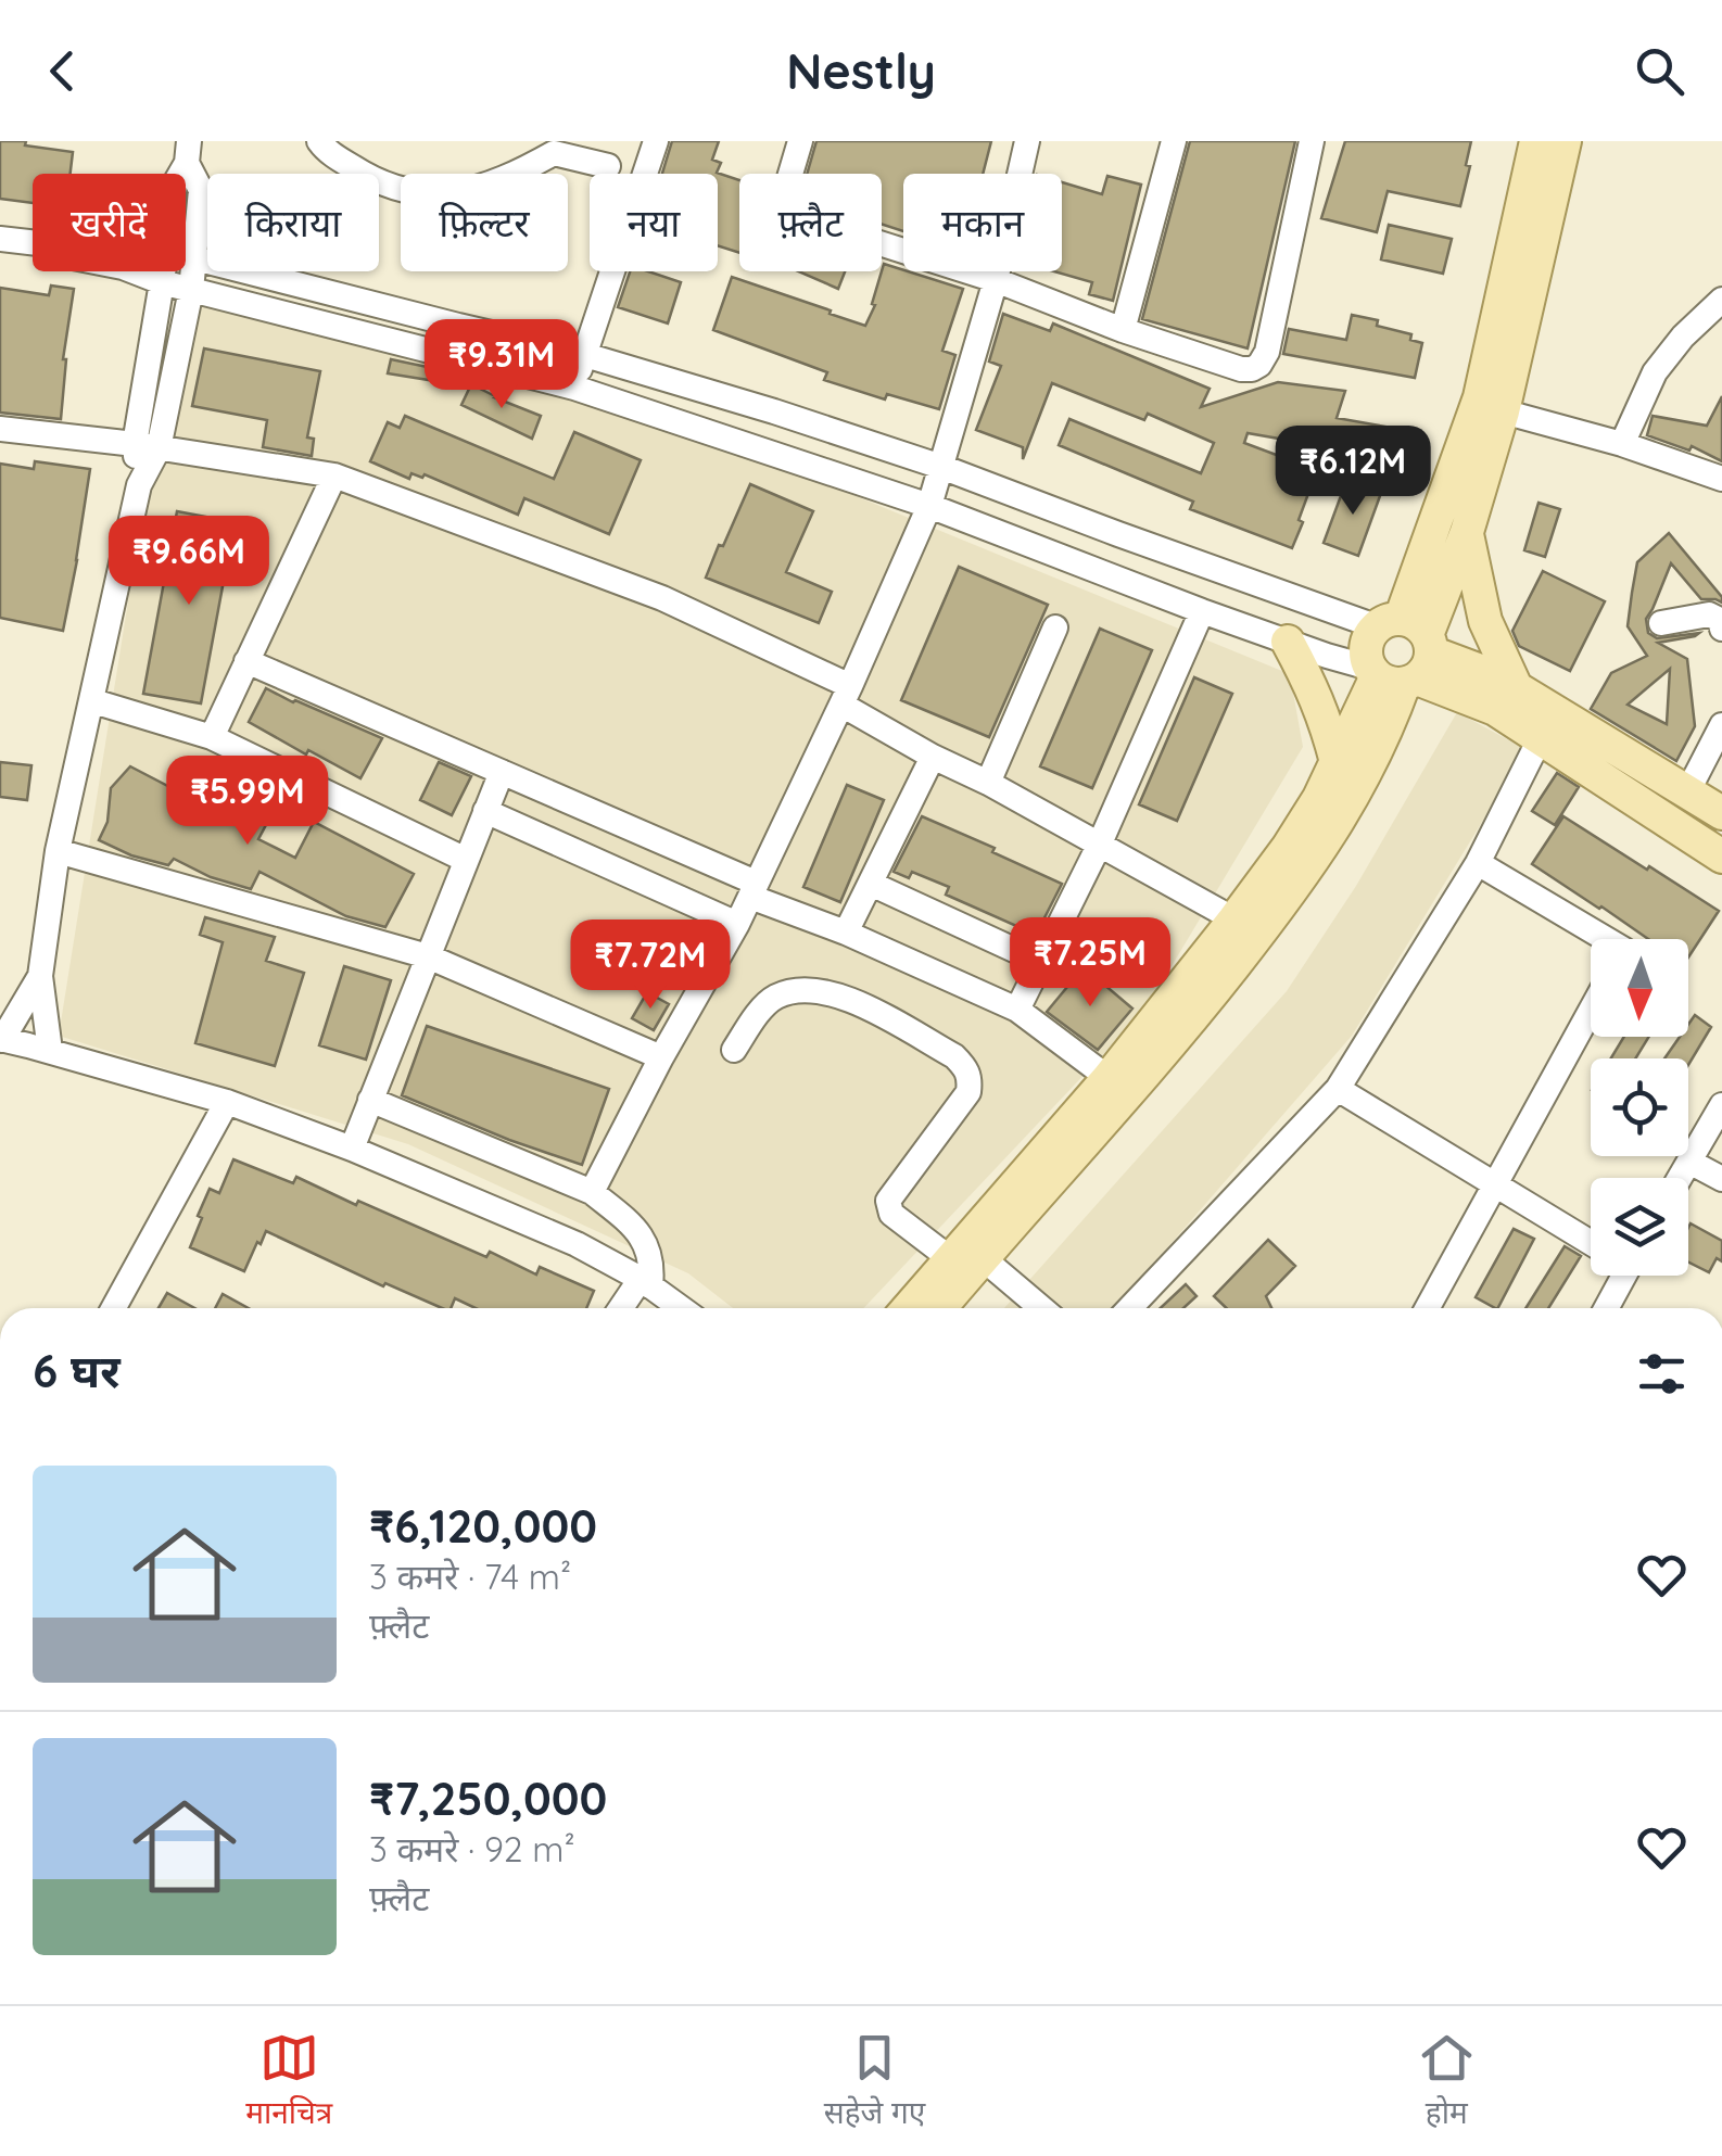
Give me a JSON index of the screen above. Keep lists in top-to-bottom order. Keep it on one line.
{"north":"bottom","page":{"header":"Nestly","chip":["खरीदें","किराया","फ़िल्टर","नया","फ़्लैट","मकान"],"price":["₹9.31M","₹6.12M","₹9.66M","₹5.99M","₹7.25M","₹7.72M"],"heading":"6 घर","list":[{"name":"₹6,120,000","note":"3 कमरे · 74 m² · फ़्लैट"},{"name":"₹7,250,000","note":"3 कमरे · 92 m² · फ़्लैट"}],"tabs":["मानचित्र","सहेजे गए","होम"]}}
